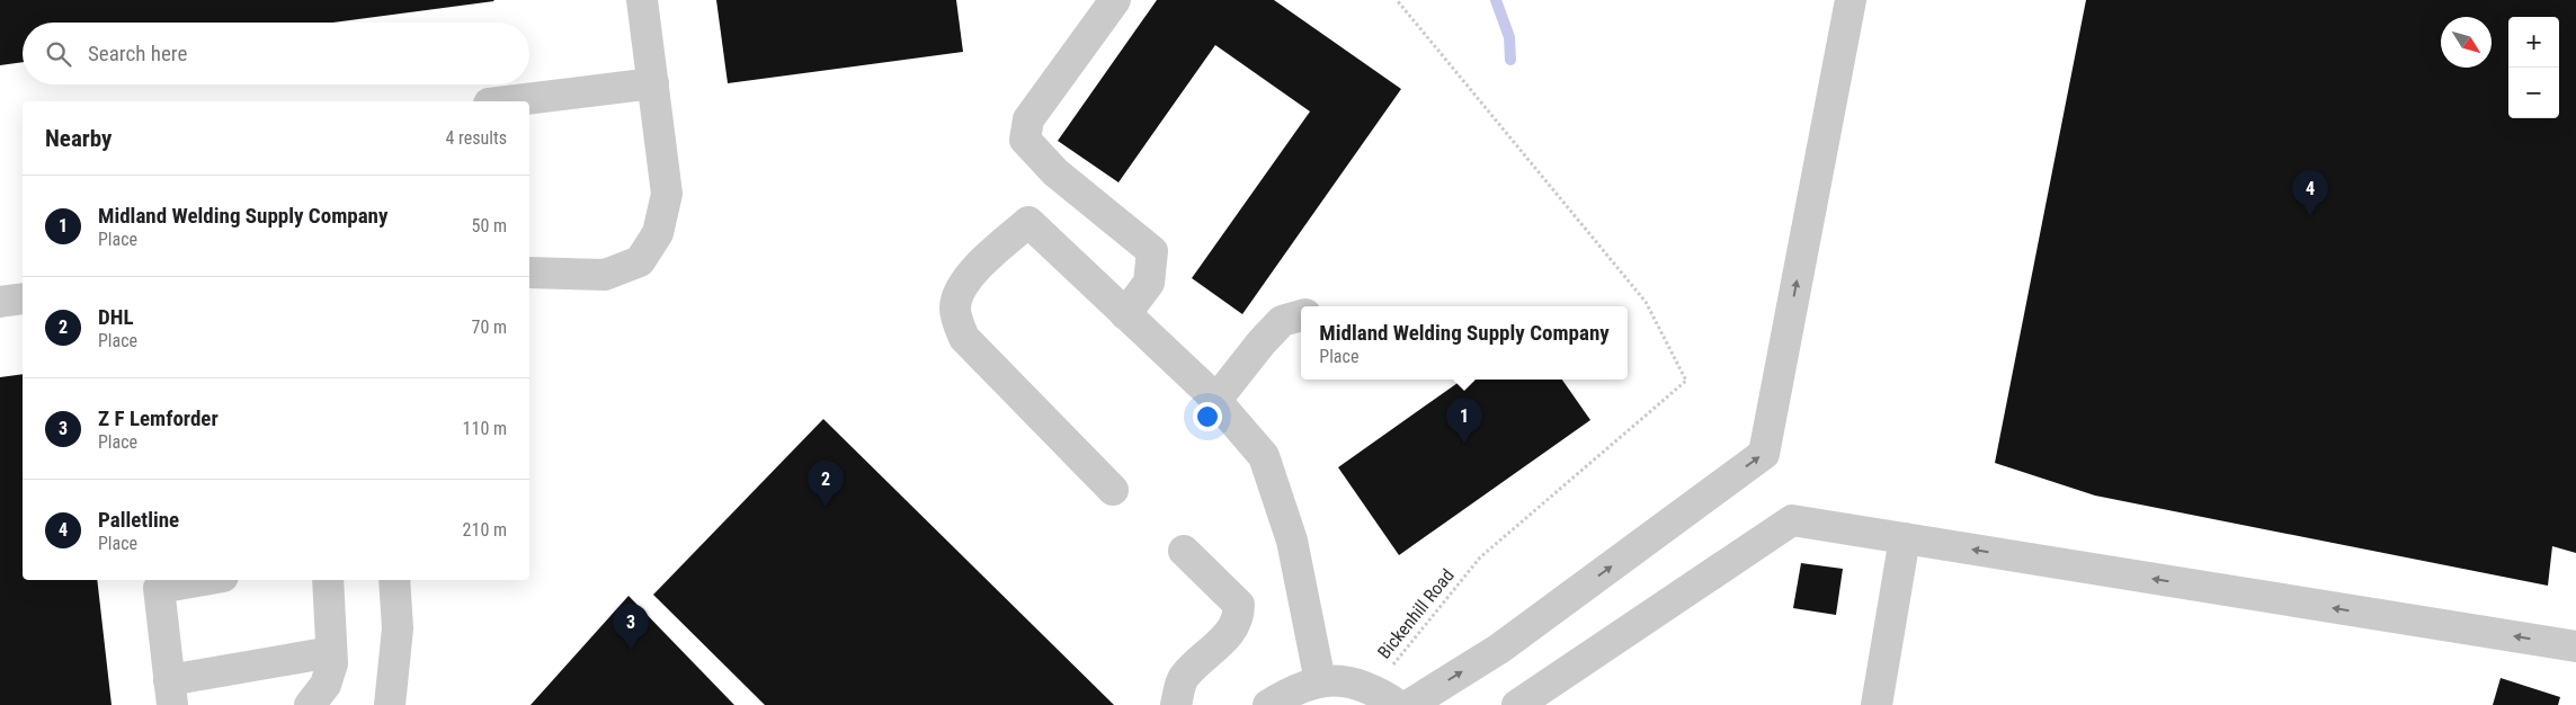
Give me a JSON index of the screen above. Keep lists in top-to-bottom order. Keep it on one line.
{"streets":{"path":["Bickenhill Road"]},"north":"bottom right","page":{"map_buttons":["+","−"],"search":"Search here","heading":["Nearby","4 results"],"pins":["4","1","2","3"],"list":[{"mark":"1","name":"Midland Welding Supply Company","note":"Place","value":"50 m"},{"mark":"2","name":"DHL","note":"Place","value":"70 m"},{"mark":"3","name":"Z F Lemforder","note":"Place","value":"110 m"},{"mark":"4","name":"Palletline","note":"Place","value":"210 m"}],"popup":["Midland Welding Supply Company","Place"]}}
